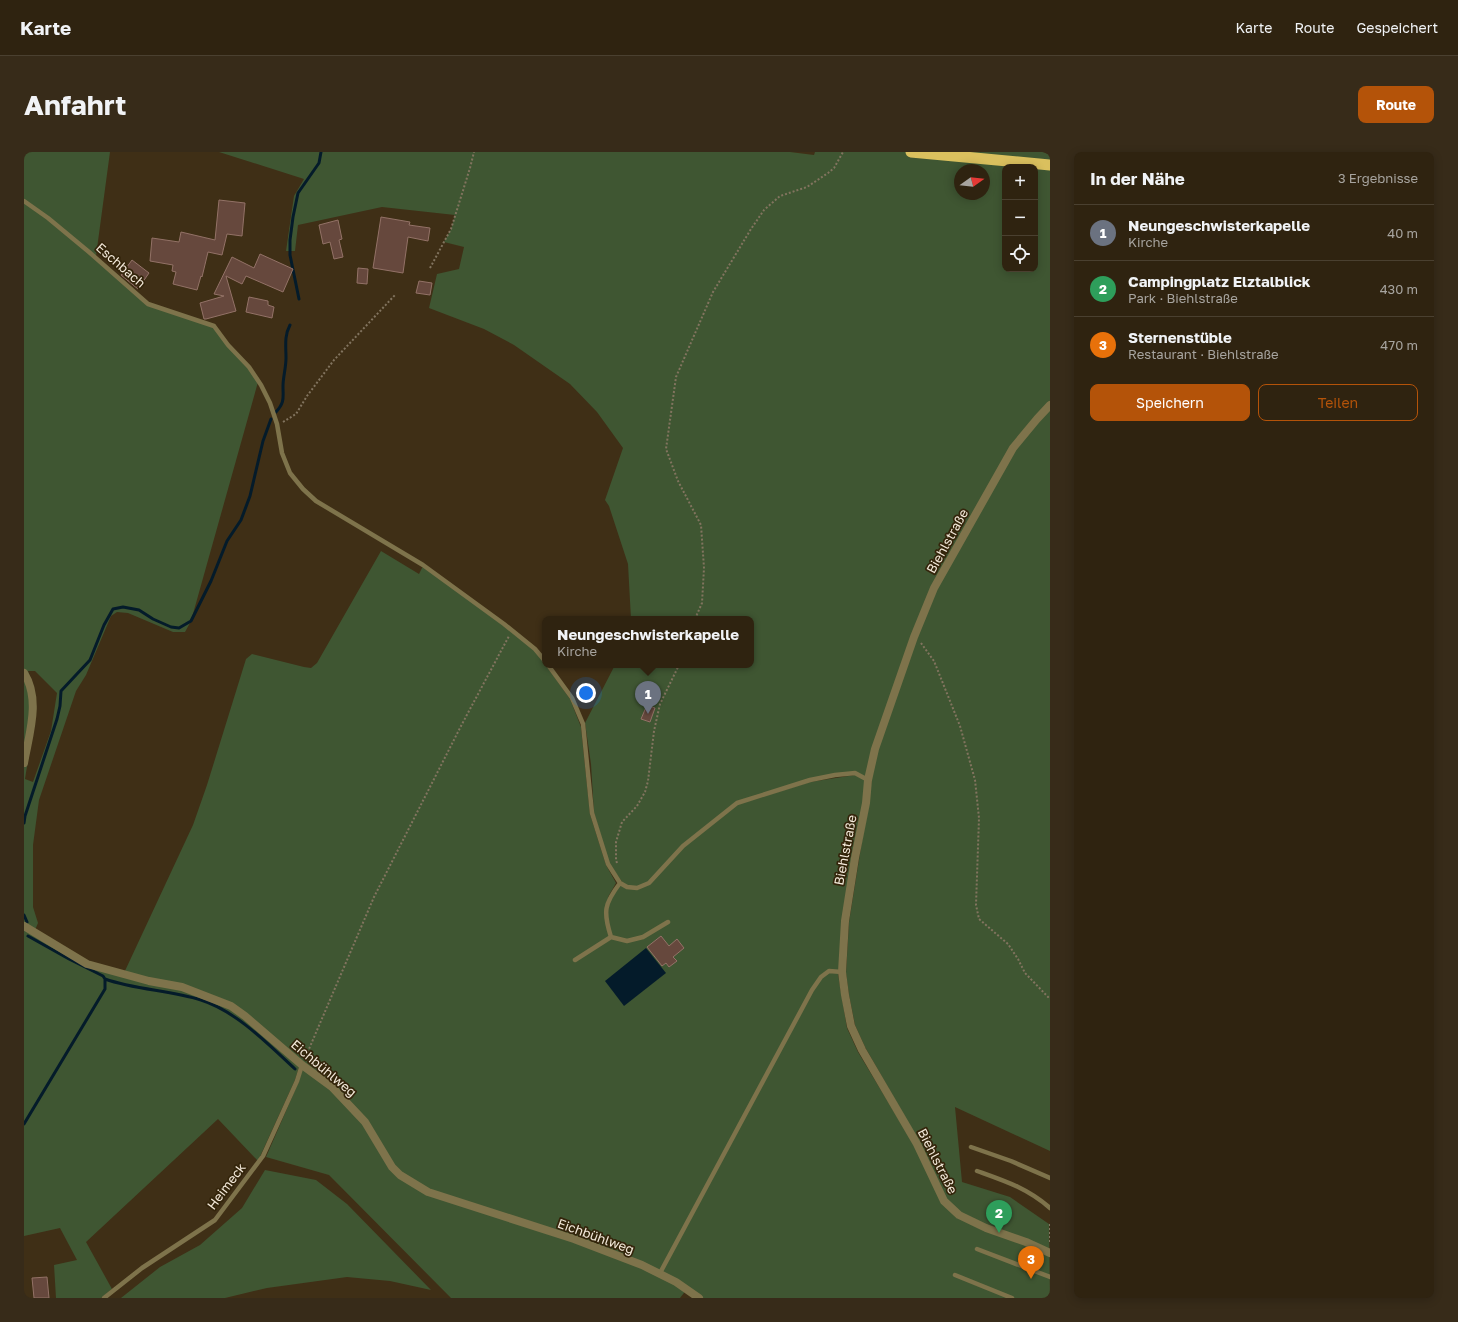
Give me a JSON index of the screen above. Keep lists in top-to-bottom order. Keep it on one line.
{"streets":{"street":["Biehlstraße","Eichbühlweg"],"lane":["Eschbach","Heimeck"]},"crossings":[["Eichbühlweg","Heimeck"]],"north":"right","page":{"header":"Karte","nav":["Karte","Route","Gespeichert"],"buttons":["Route",["Speichern","Teilen"]],"title":"Anfahrt","heading":["In der Nähe","3 Ergebnisse"],"map_buttons":["+","−"],"list":[{"mark":"1","name":"Neungeschwisterkapelle","note":"Kirche","value":"40 m"},{"mark":"2","name":"Campingplatz Elztalblick","note":"Park · Biehlstraße","value":"430 m"},{"mark":"3","name":"Sternenstüble","note":"Restaurant · Biehlstraße","value":"470 m"}],"popup":["Neungeschwisterkapelle","Kirche"],"pins":["1","2","3"]}}
